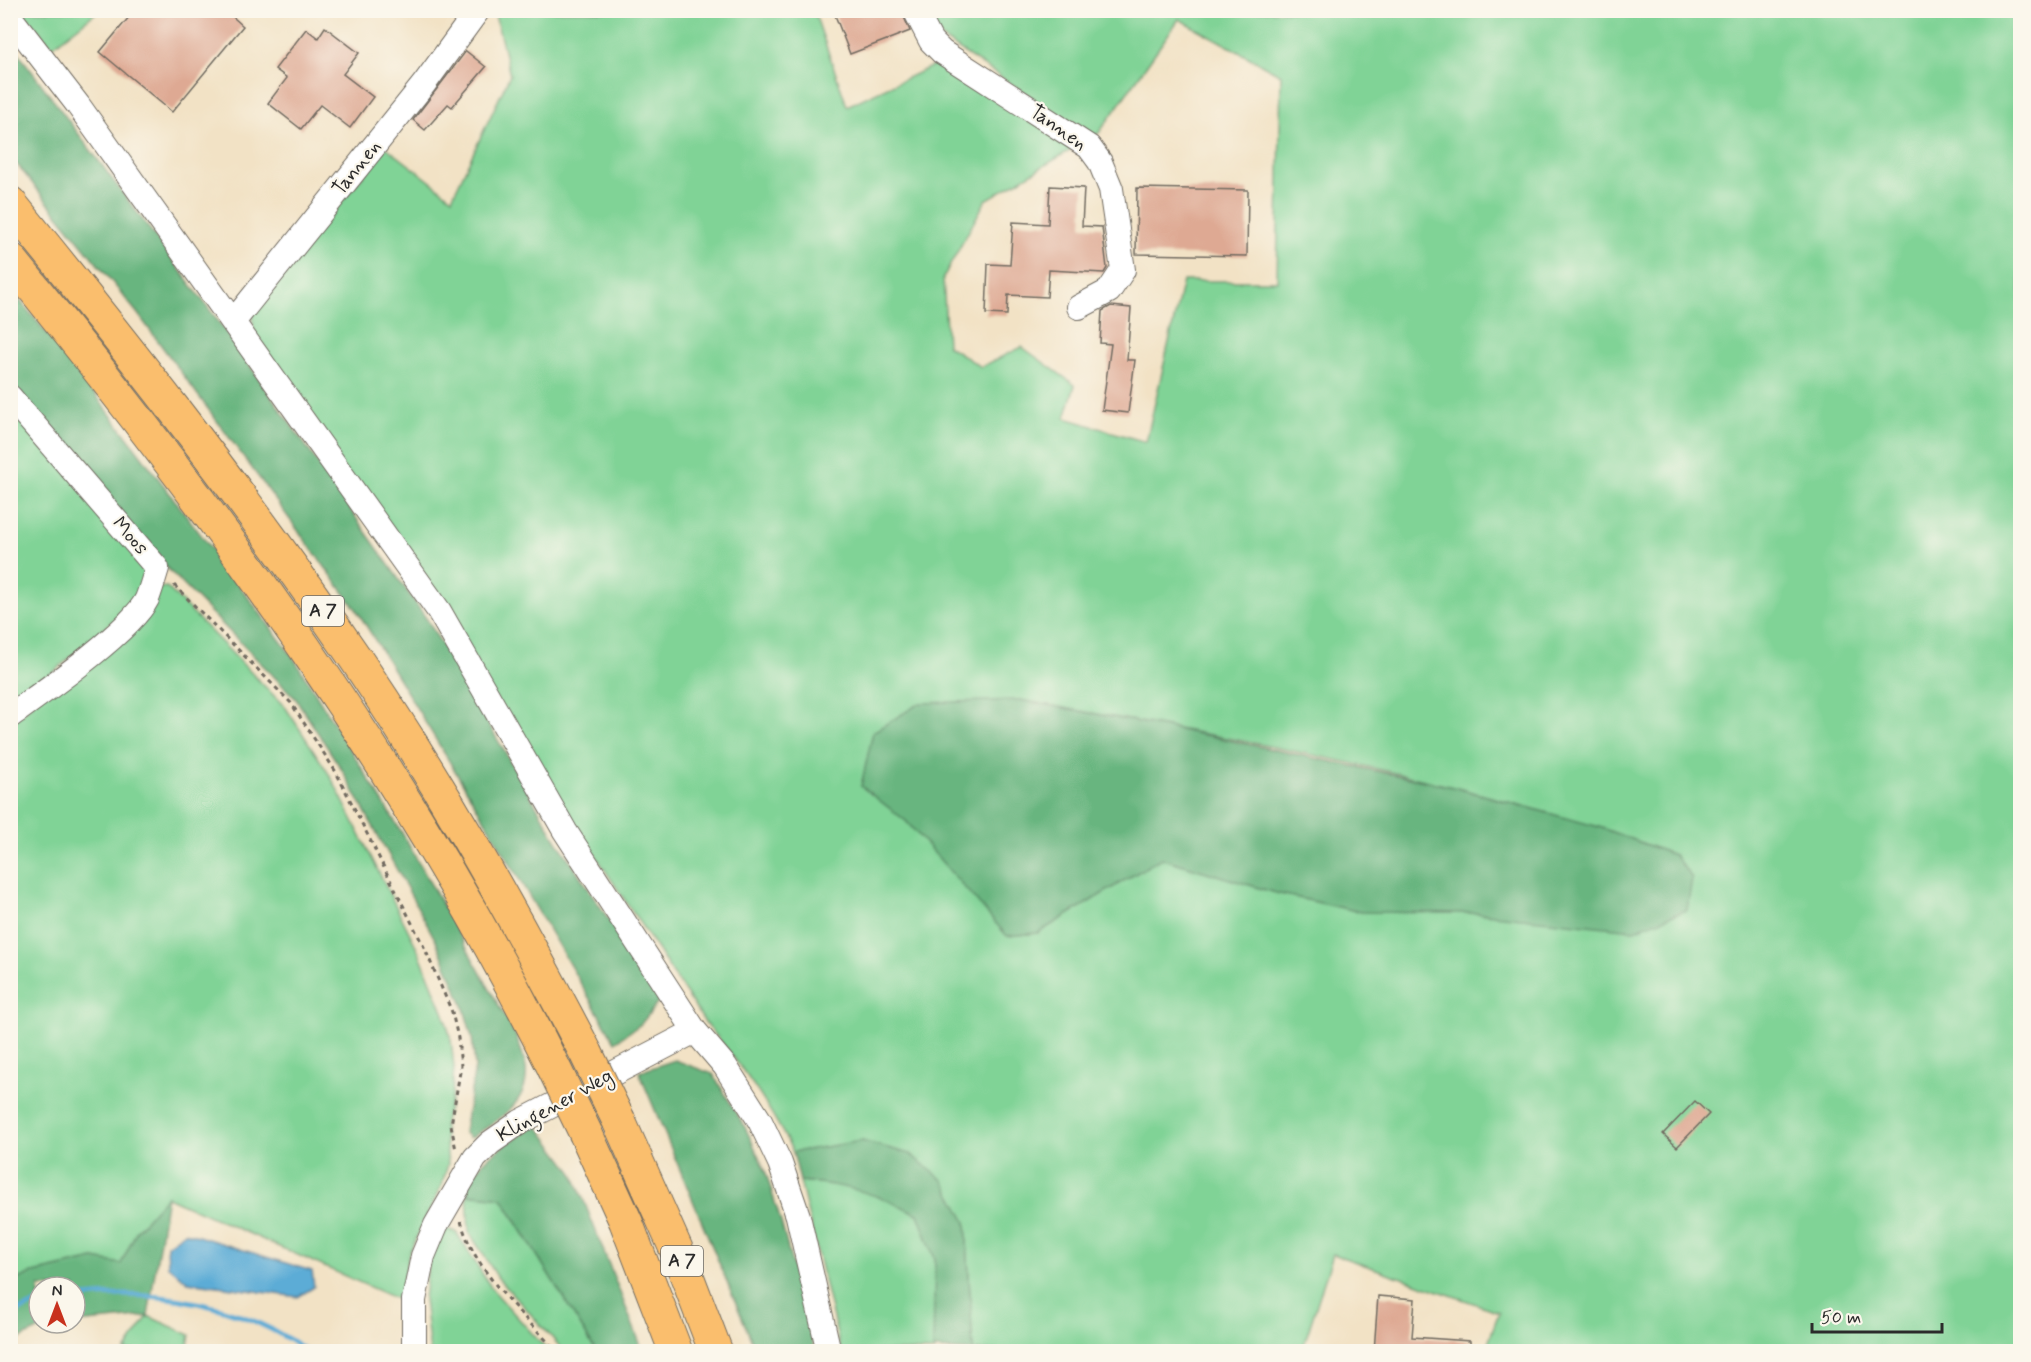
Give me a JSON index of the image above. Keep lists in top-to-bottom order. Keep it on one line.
{"streets":{"highway":["A 7"],"street":["Tannen","Moos","Klingener Weg"]},"scale_bar":"50 m","north":"top"}
